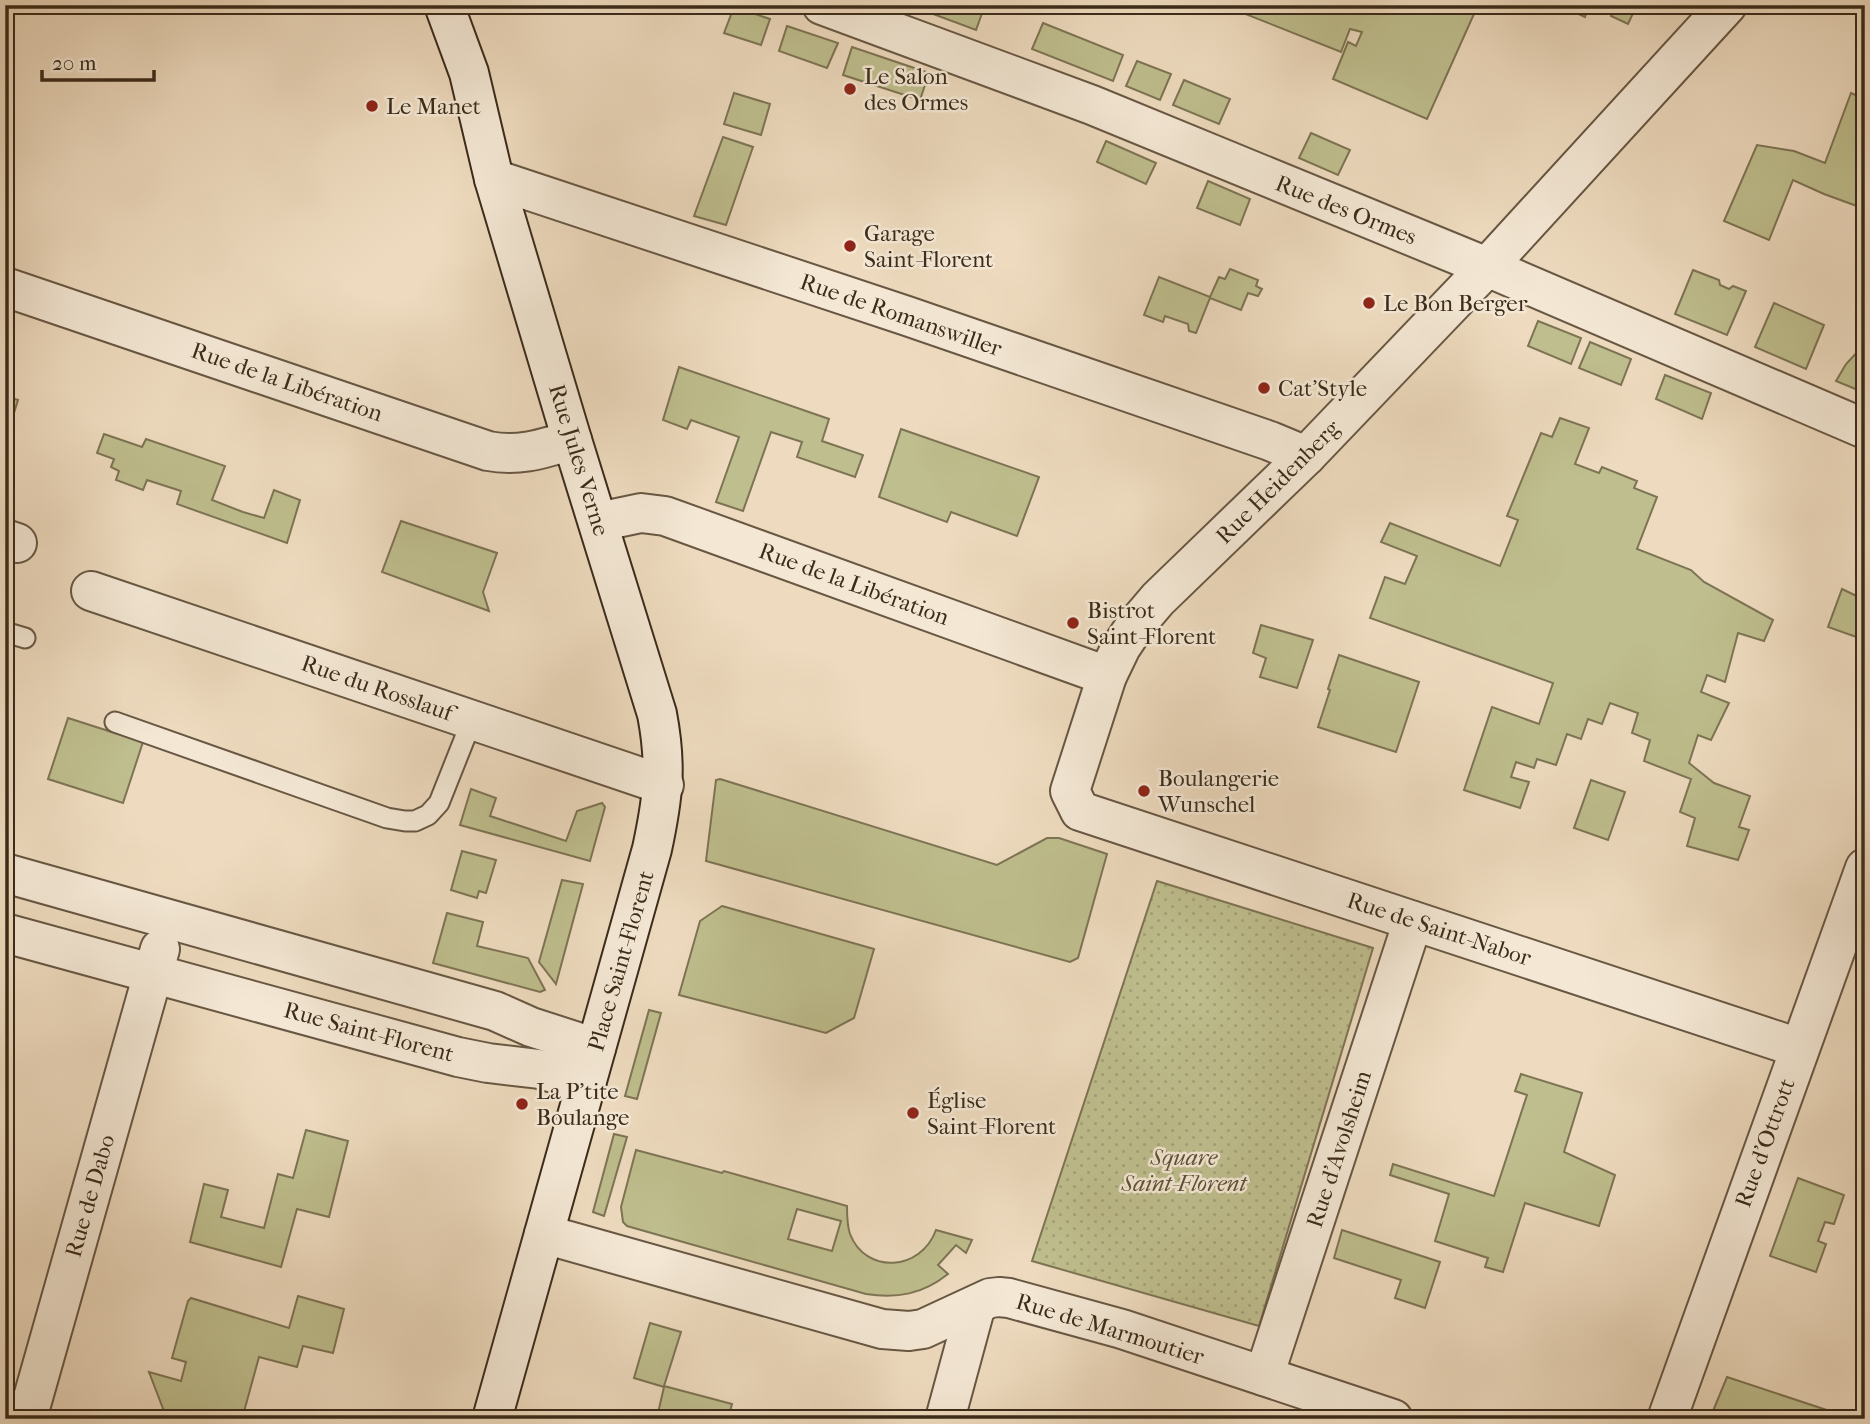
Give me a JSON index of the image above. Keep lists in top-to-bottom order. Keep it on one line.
{"streets":{"street":["Rue des Ormes","Rue de Romanswiller","Rue de la Libération","Rue Jules Verne","Rue Heidenberg","Rue du Rosslauf","Rue de Saint-Nabor","Place Saint-Florent","Rue Saint-Florent","Rue d'Ottrott","Rue d'Avolsheim","Rue de Dabo","Rue de Marmoutier"]},"crossings":[["Rue des Ormes","Rue Heidenberg"],["Rue de Romanswiller","Rue Jules Verne"],["Rue de Romanswiller","Rue Heidenberg"],["Rue de la Libération","Rue Jules Verne"],["Rue de la Libération","Rue Heidenberg"],["Rue Jules Verne","Rue du Rosslauf"],["Rue Jules Verne","Place Saint-Florent"],["Rue Heidenberg","Rue de Saint-Nabor"],["Rue de Saint-Nabor","Rue d'Ottrott"],["Rue de Saint-Nabor","Rue d'Avolsheim"],["Place Saint-Florent","Rue Saint-Florent"],["Place Saint-Florent","Rue de Marmoutier"],["Rue Saint-Florent","Rue de Dabo"],["Rue d'Avolsheim","Rue de Marmoutier"]],"parks":["Square Saint-Florent"],"places":["Le Salon des Ormes","Le Manet","Garage Saint-Florent","Le Bon Berger","Cat'Style","Bistrot Saint-Florent","Boulangerie Wunschel","La P'tite Boulange","Église Saint-Florent"],"scale_bar":"20 m"}
